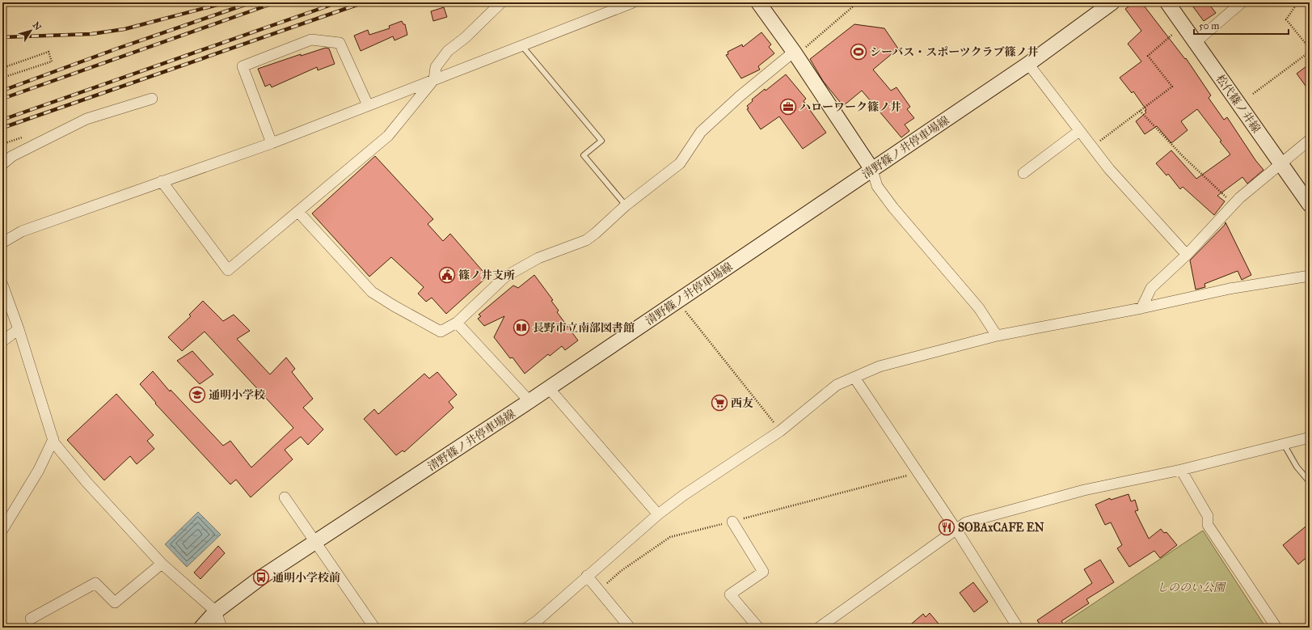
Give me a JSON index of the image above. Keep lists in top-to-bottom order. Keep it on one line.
{"streets":{"main road":["松代篠ノ井線","清野篠ノ井停車場線"]},"parks":["しののい公園"],"places":{"sports":["シーバス・スポーツクラブ篠ノ井"],"office":["ハローワーク篠ノ井"],"public building":["篠ノ井支所"],"library":["長野市立南部図書館"],"school or university":["通明小学校"],"supermarket":["西友"],"restaurant":["SOBAxCAFE EN"],"bus stop":["通明小学校前"]},"scale_bar":"50 m","north":"top right"}
